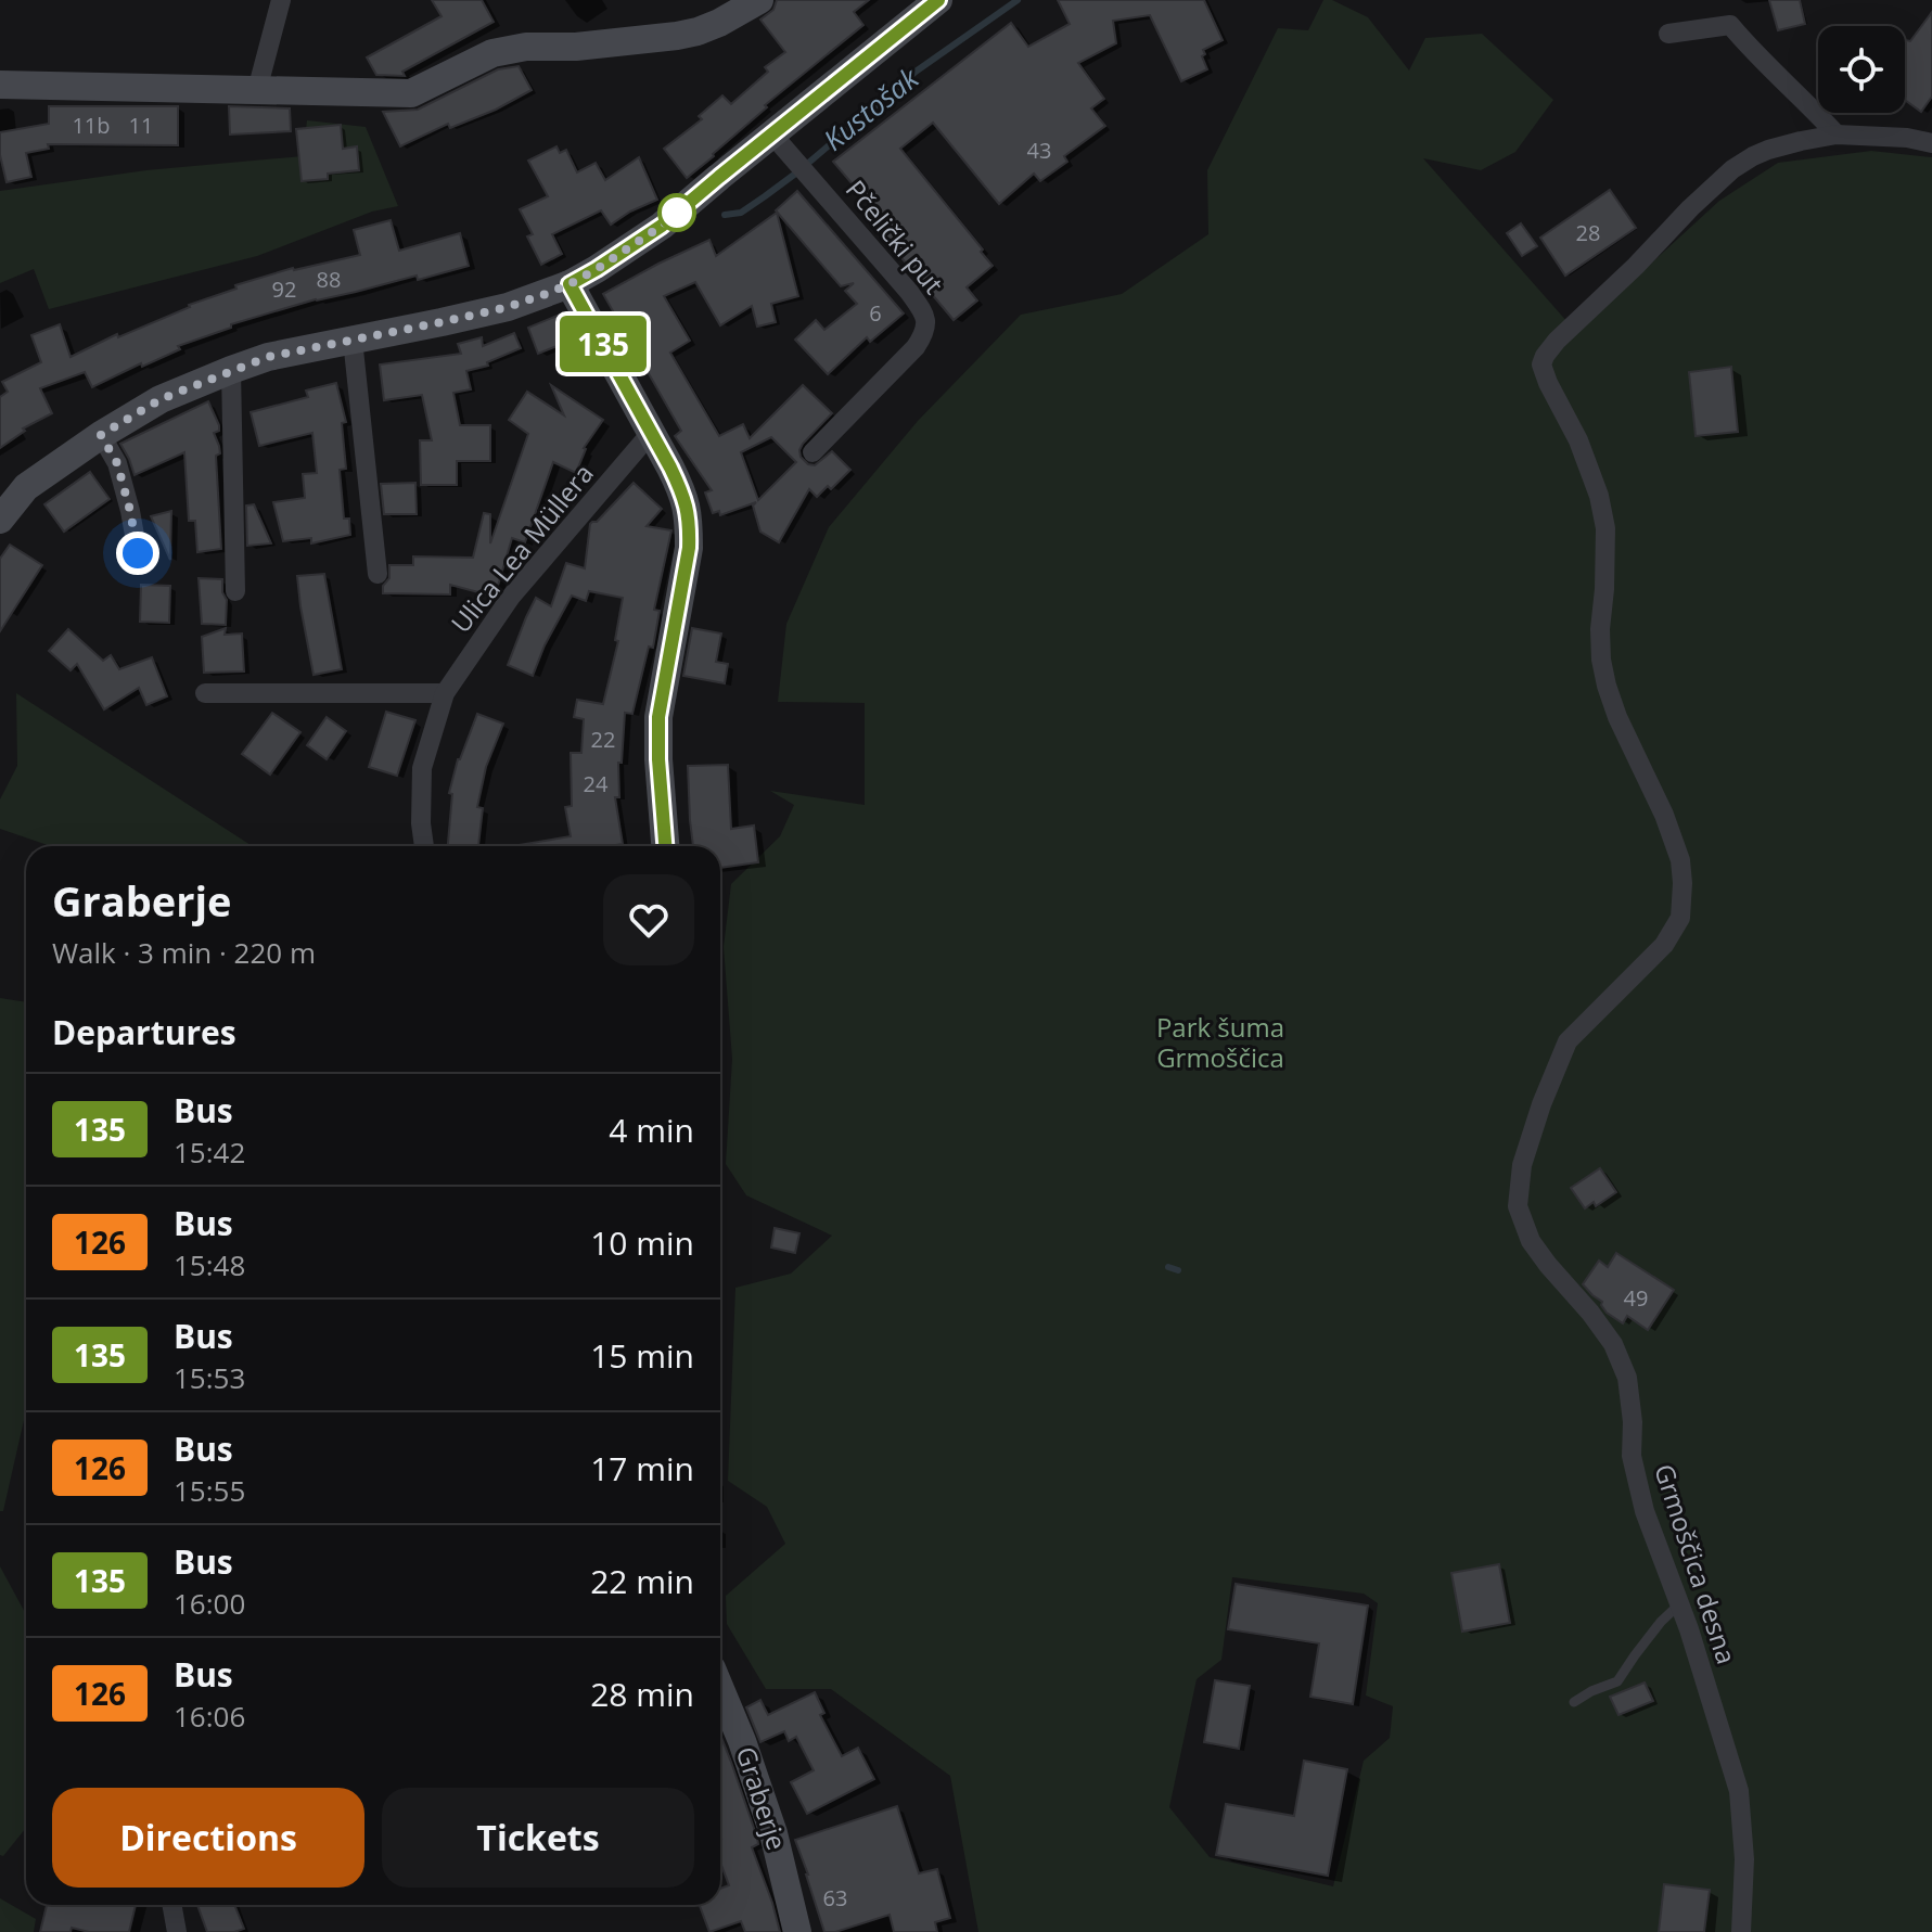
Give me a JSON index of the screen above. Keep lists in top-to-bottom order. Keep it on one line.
{"streets":{"street":["Pčelički put","Ulica Lea Müllera","Grmoščica desna","Graberje"]},"water":["Kustošak"],"parks":["Park šuma Grmoščica"],"lines":["bus line 135"],"house_numbers":["11b","11","43","28","88","92","6","22","24","49","63"],"page":{"on_map":"135","heading":[["Graberje","Walk · 3 min · 220 m"],"Departures"],"list":[{"mark":"135","name":"Bus","note":"15:42","value":"4 min"},{"mark":"126","name":"Bus","note":"15:48","value":"10 min"},{"mark":"135","name":"Bus","note":"15:53","value":"15 min"},{"mark":"126","name":"Bus","note":"15:55","value":"17 min"},{"mark":"135","name":"Bus","note":"16:00","value":"22 min"},{"mark":"126","name":"Bus","note":"16:06","value":"28 min"}],"buttons":["Directions","Tickets"]}}
